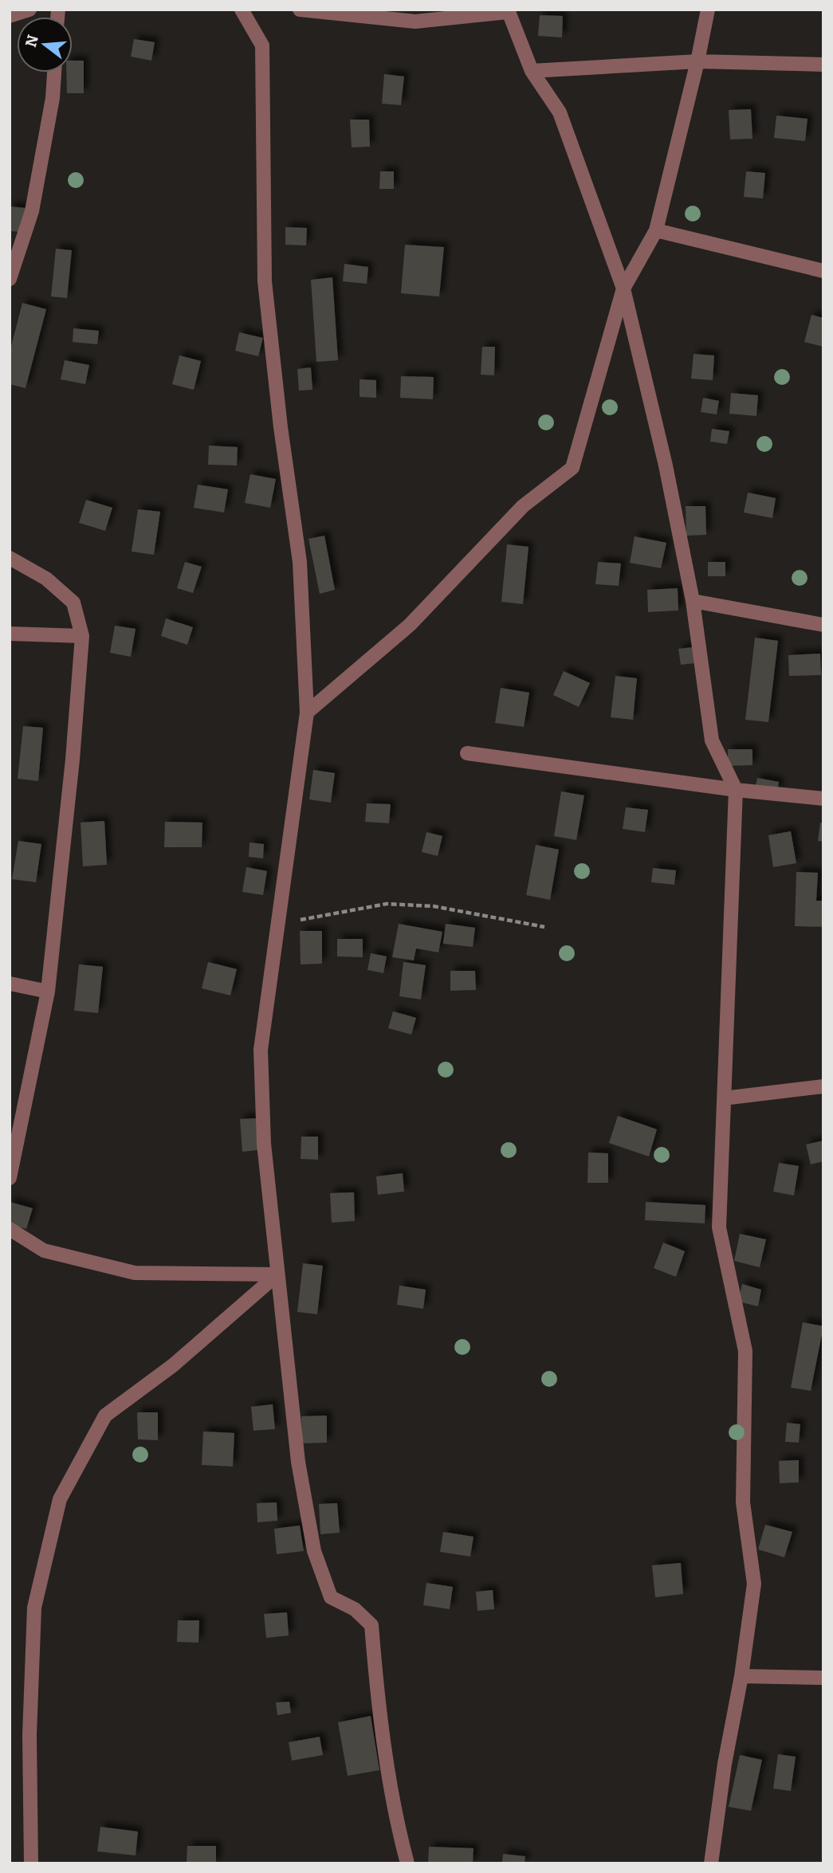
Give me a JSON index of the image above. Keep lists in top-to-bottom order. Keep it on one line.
{"north":"left"}
